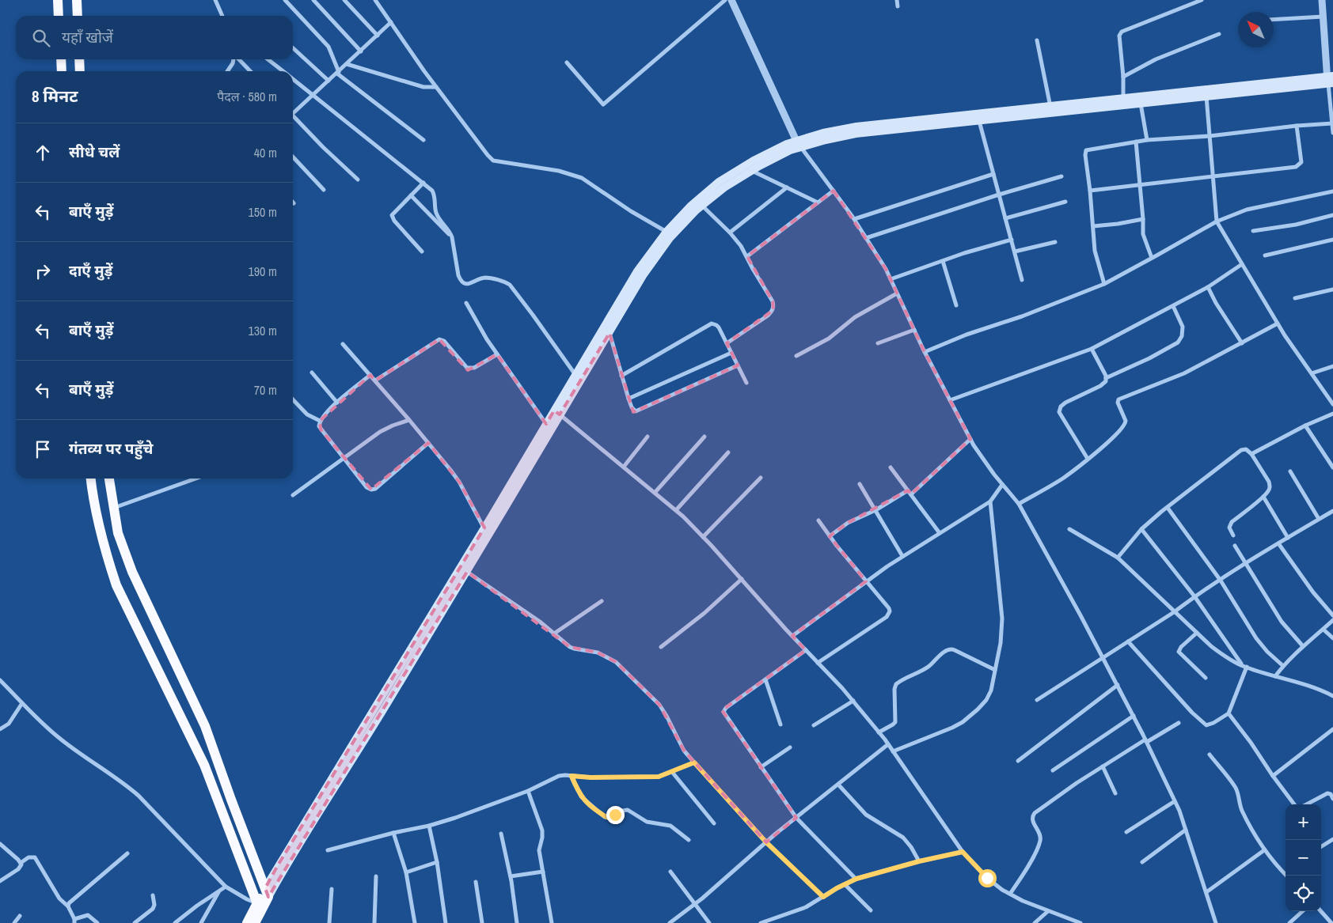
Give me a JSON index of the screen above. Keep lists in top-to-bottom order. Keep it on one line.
{"north":"top left","page":{"search":"यहाँ खोजें","heading":["8 मिनट","पैदल · 580 m"],"list":[["सीधे चलें","40 m"],["बाएँ मुड़ें","150 m"],["दाएँ मुड़ें","190 m"],["बाएँ मुड़ें","130 m"],["बाएँ मुड़ें","70 m"],"गंतव्य पर पहुँचे"],"map_buttons":["+","−"]}}
